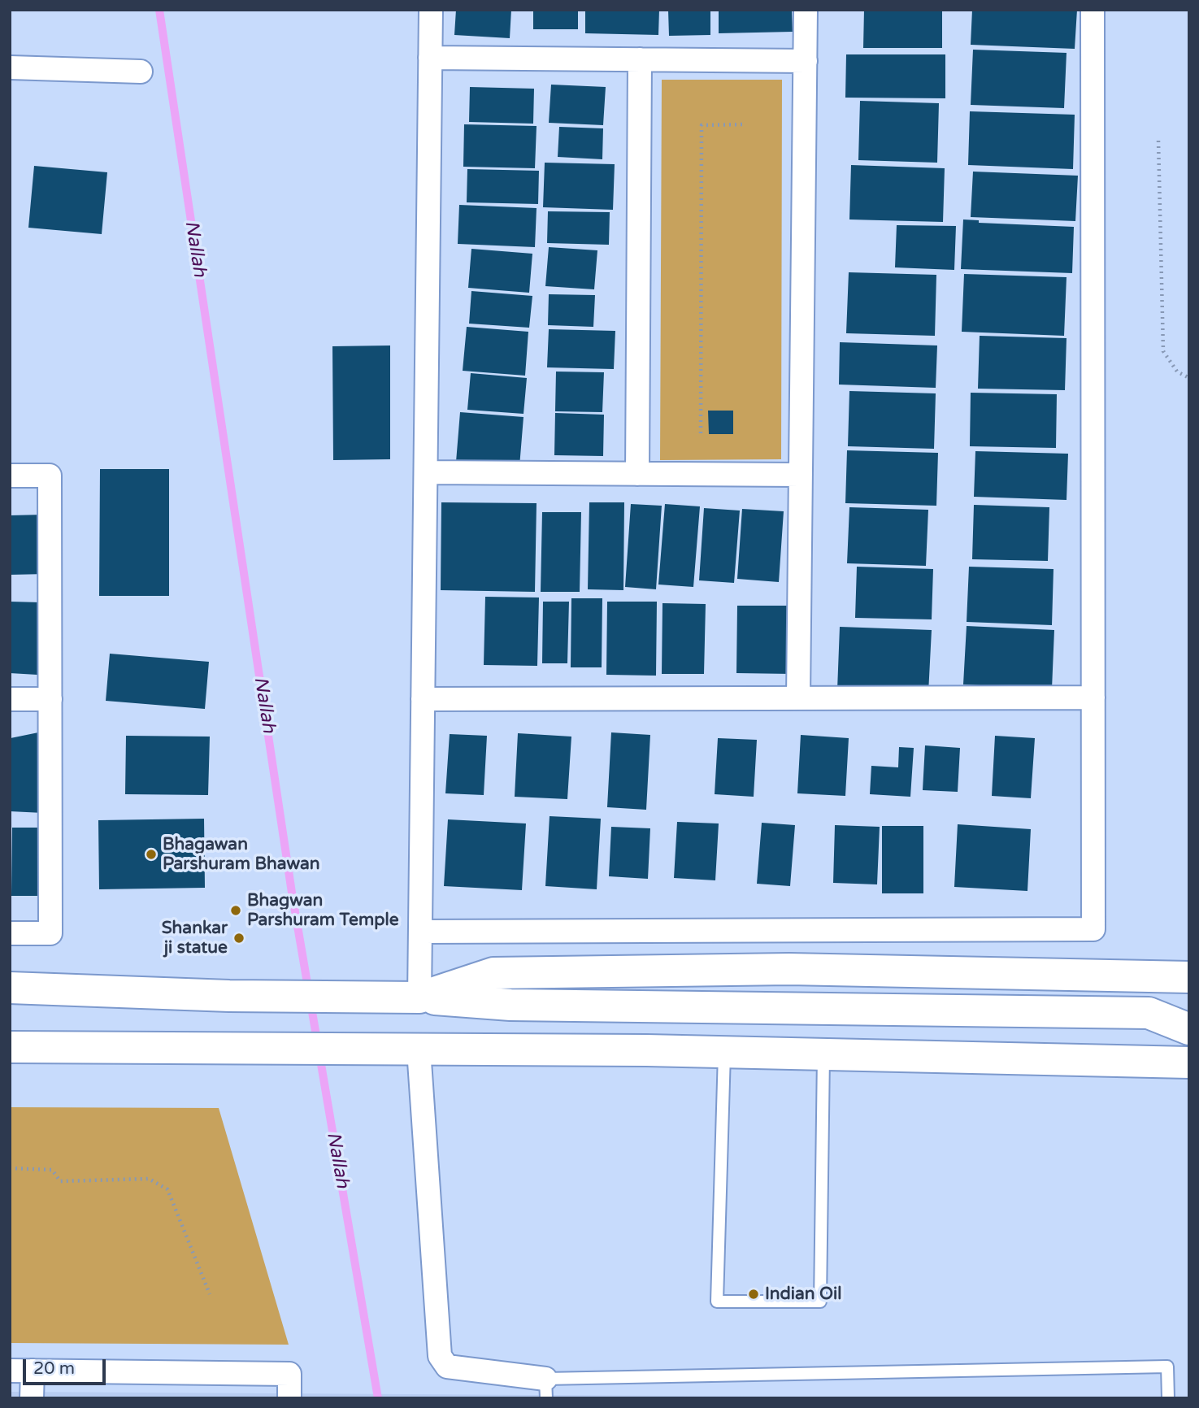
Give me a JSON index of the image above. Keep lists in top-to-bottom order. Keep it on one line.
{"water":["Nallah"],"places":["Bhagawan Parshuram Bhawan","Bhagwan Parshuram Temple","Shankar ji statue","Indian Oil"],"scale_bar":"20 m"}
